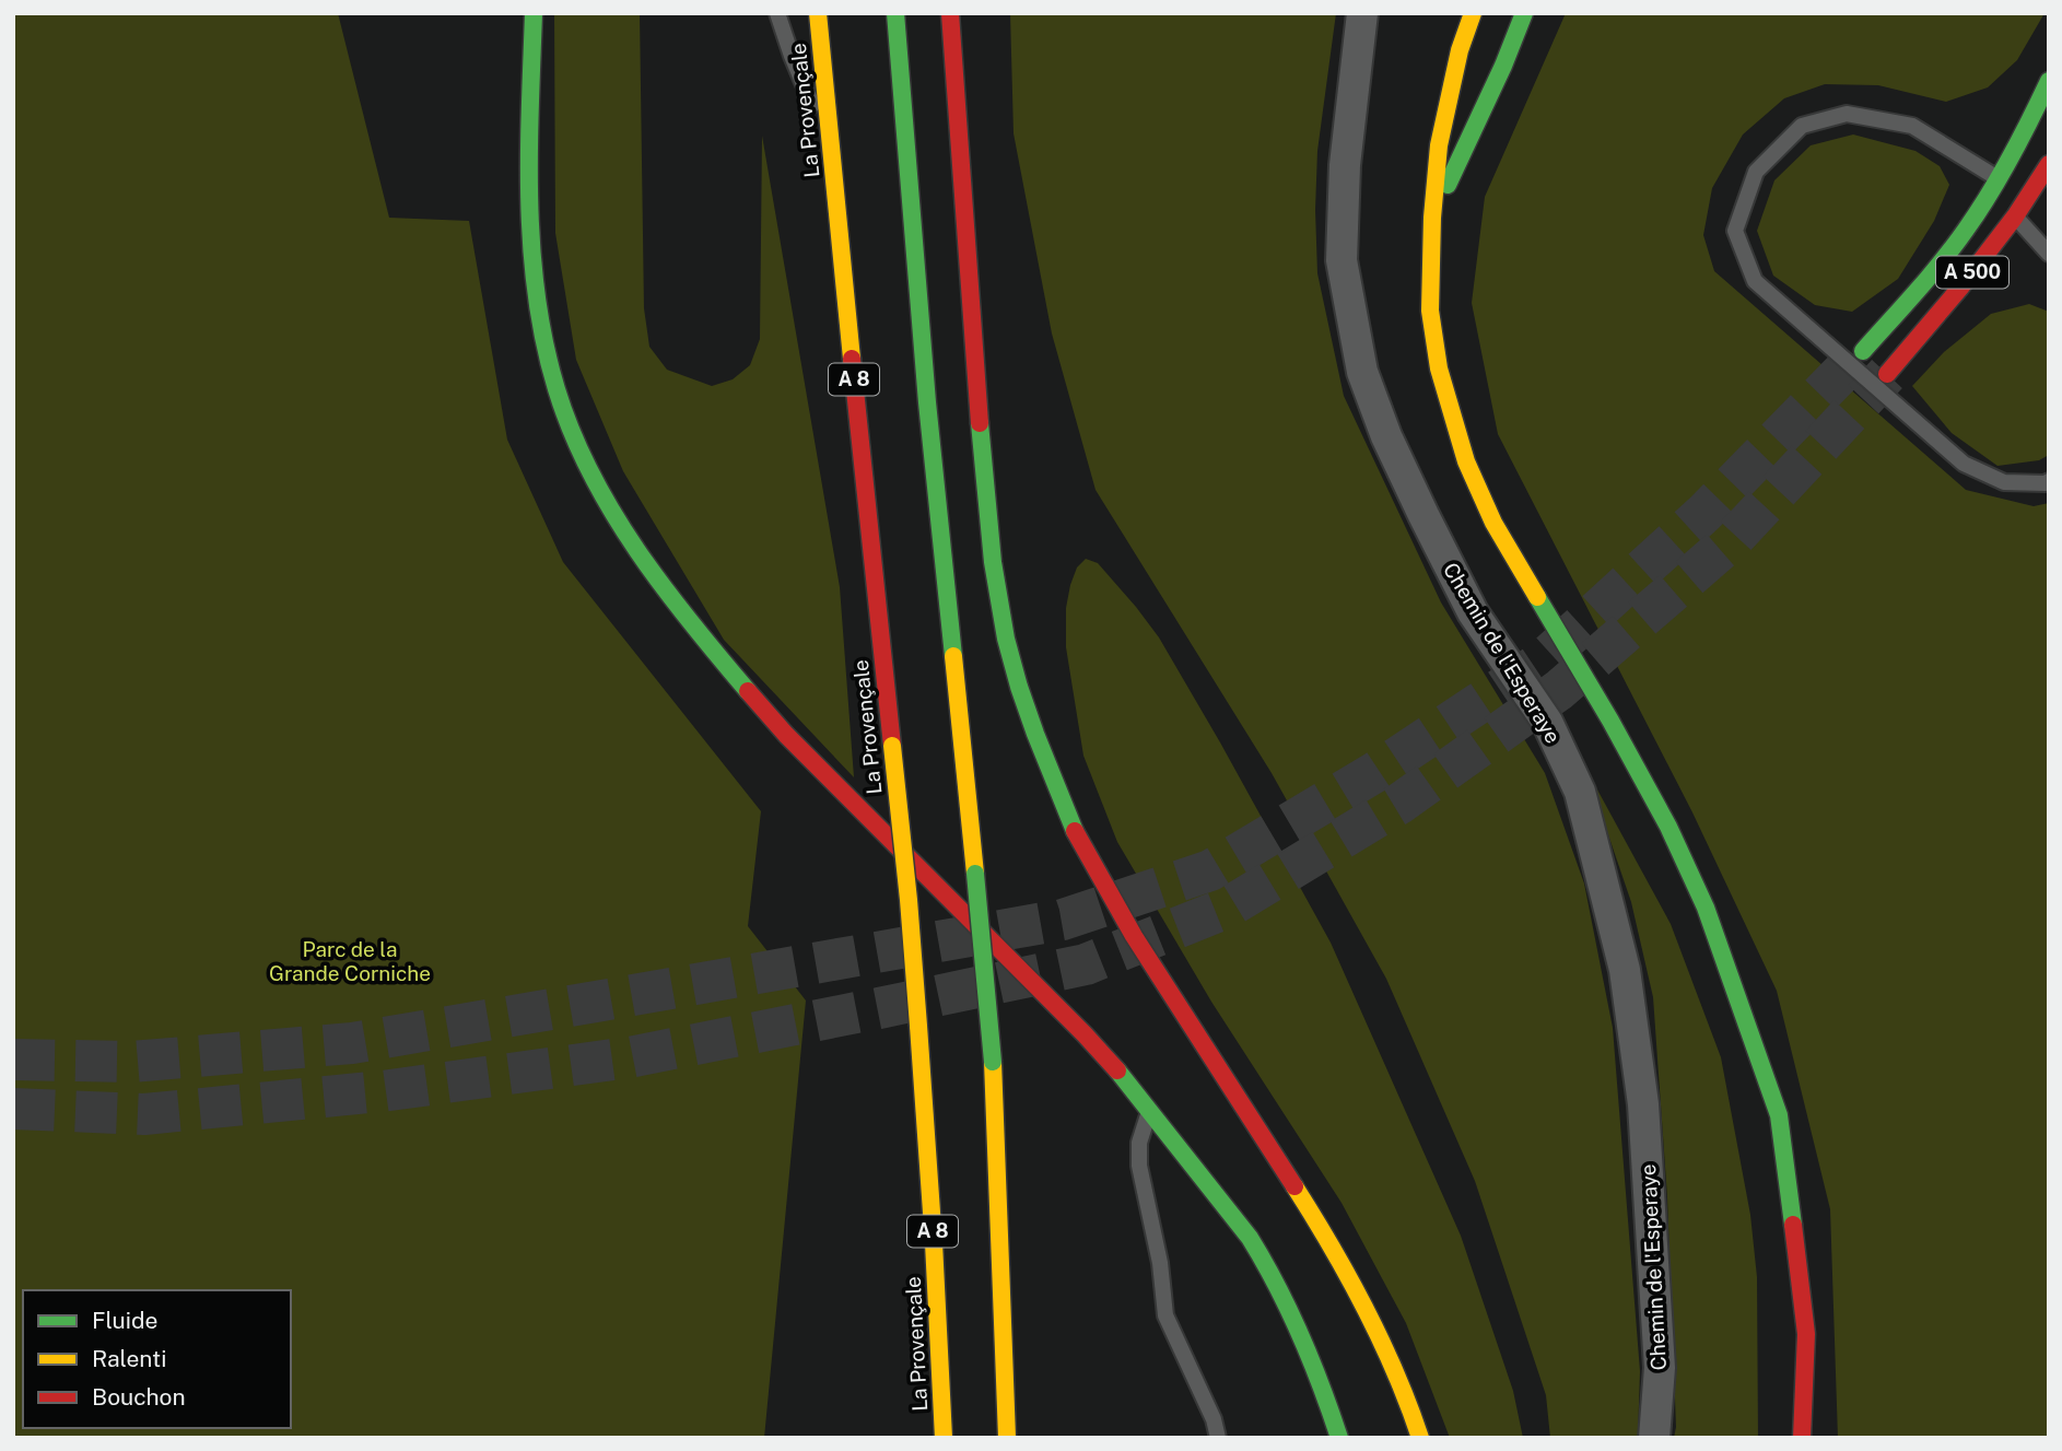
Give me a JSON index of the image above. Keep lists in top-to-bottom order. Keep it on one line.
{"streets":{"highway":["La Provençale","A 500","A 8"],"street":["Chemin de l'Esperaye"]},"parks":["Parc de la Grande Corniche"],"legend":["Fluide","Ralenti","Bouchon"]}
